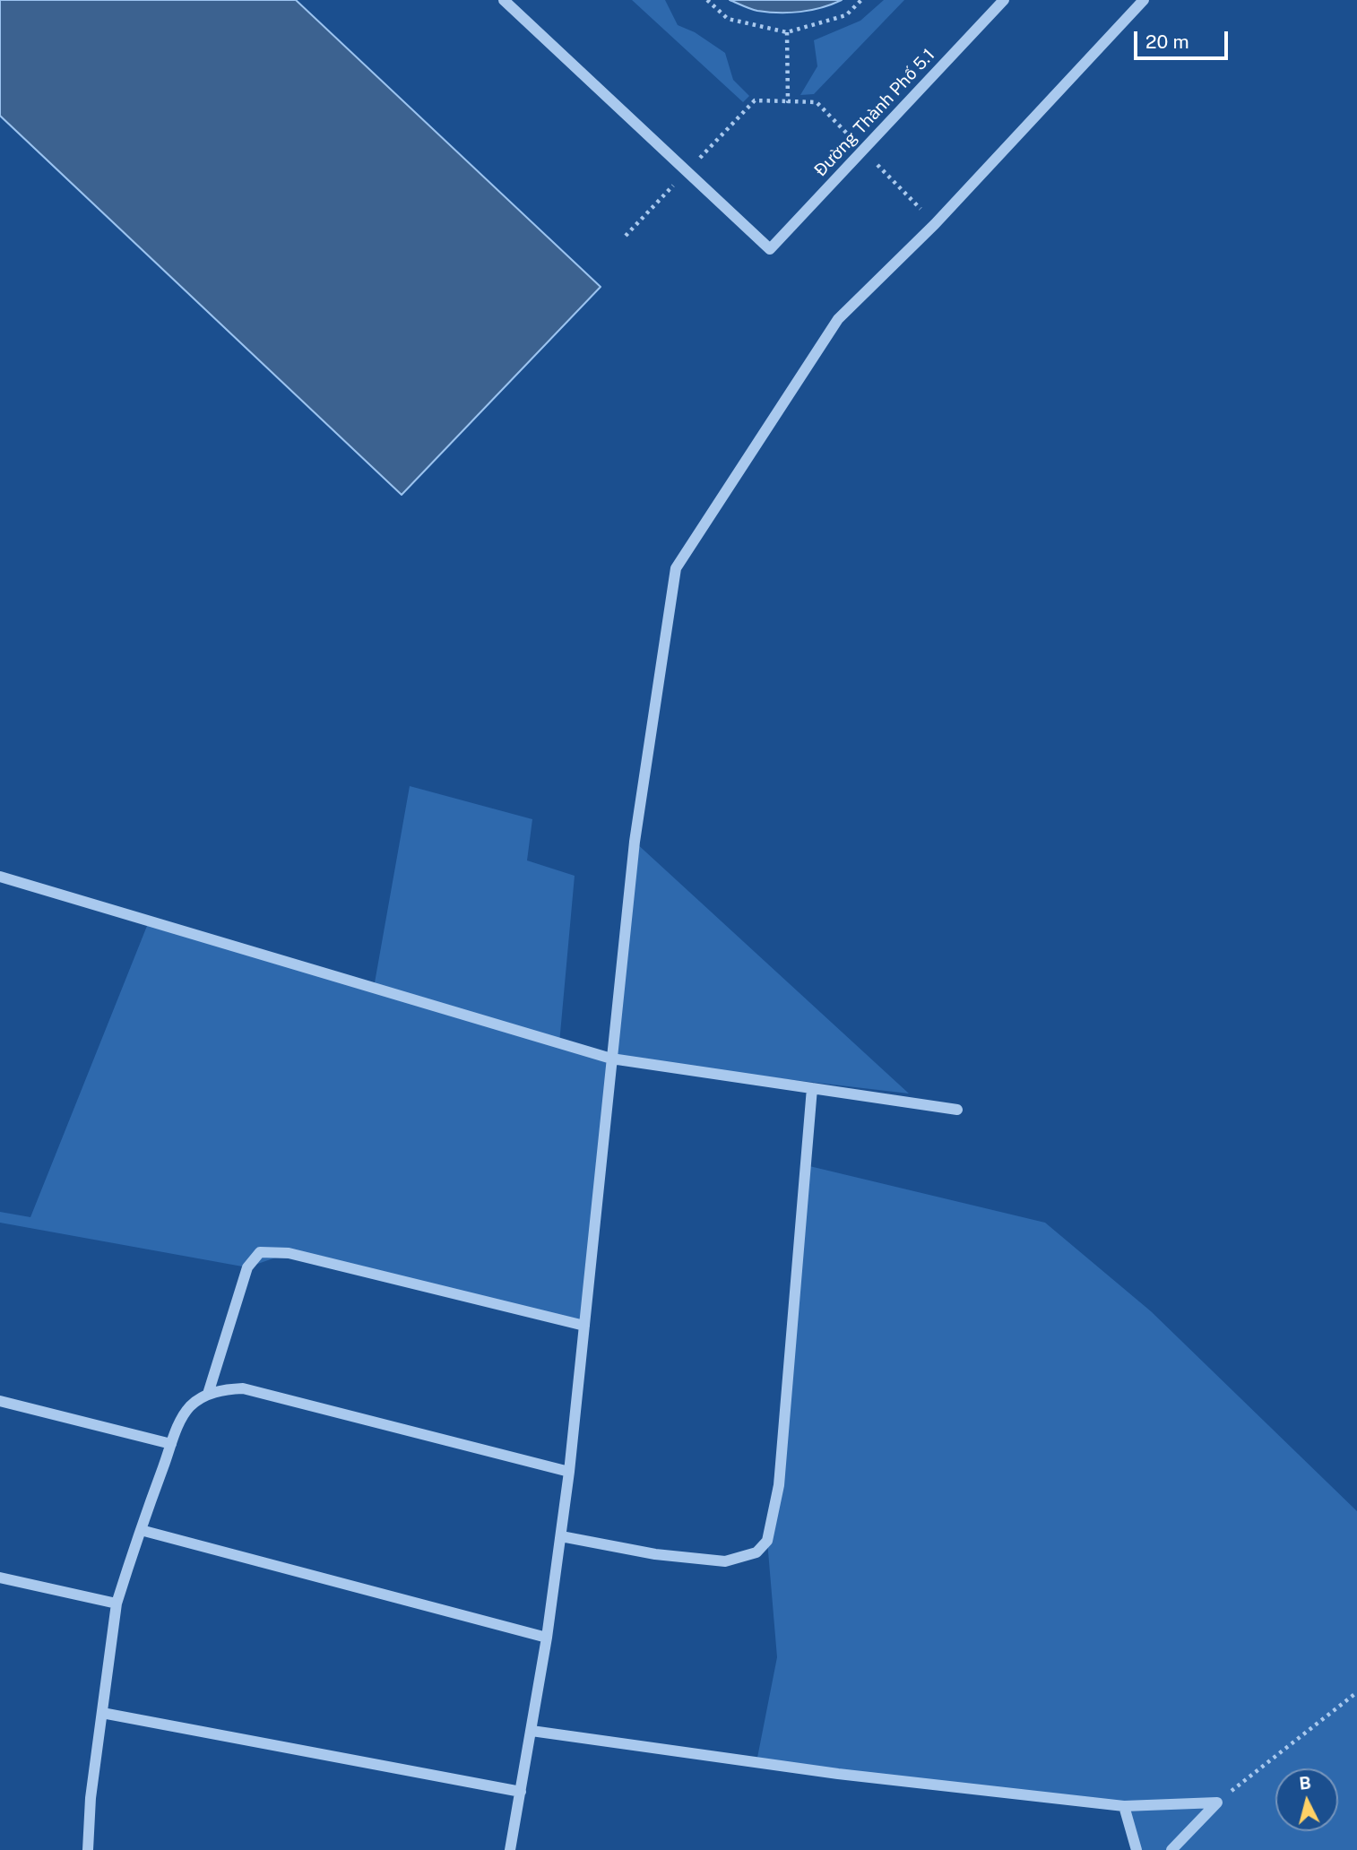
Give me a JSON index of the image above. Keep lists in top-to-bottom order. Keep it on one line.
{"streets":{"street":["Đường Thành Phố 5.1"]},"scale_bar":"20 m","north":"top"}
